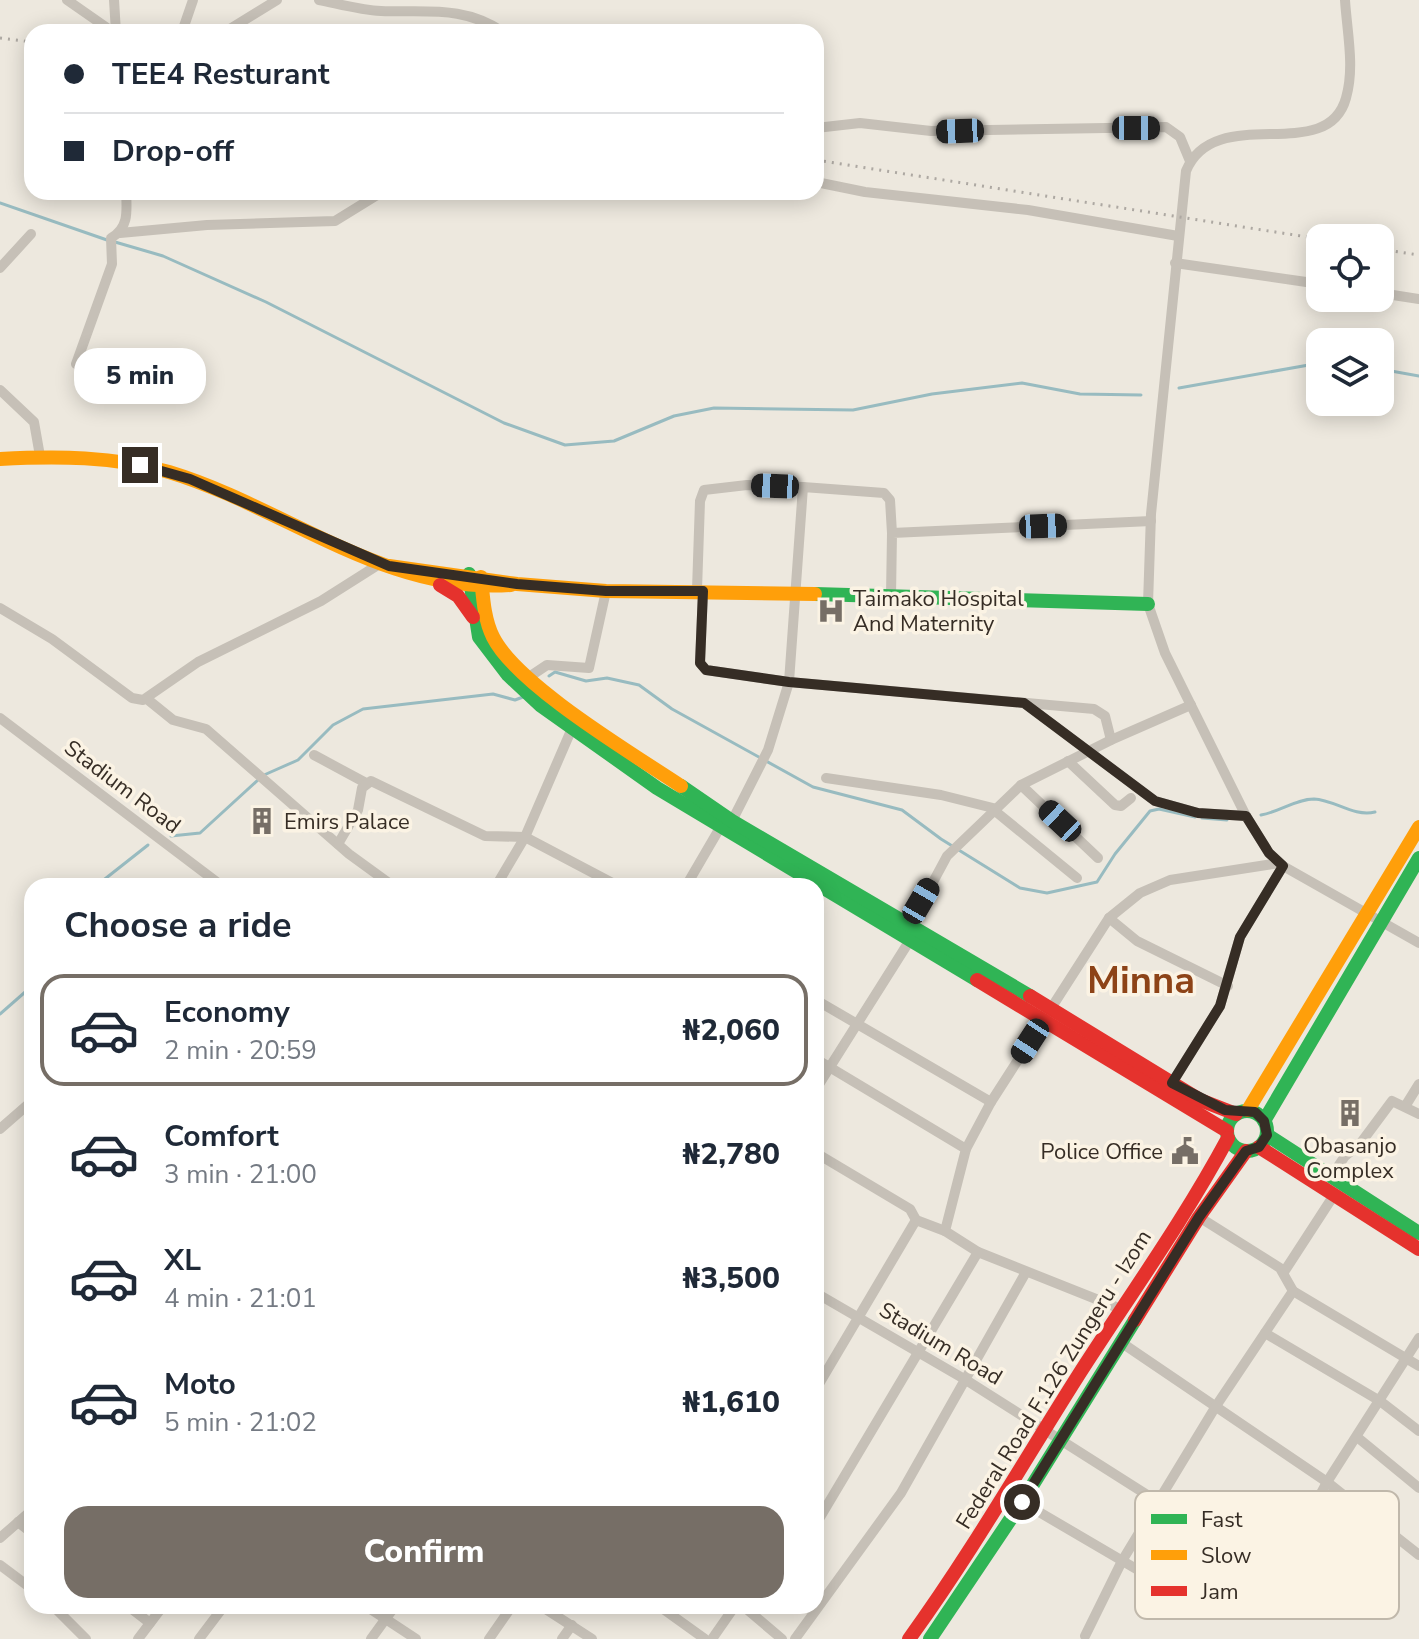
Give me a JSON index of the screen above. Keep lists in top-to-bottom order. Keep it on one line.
{"streets":{"main road":["Federal Road F.126 Zungeru - Izom"],"street":["Stadium Road"]},"crossings":[["Stadium Road","Federal Road F.126 Zungeru - Izom"]],"districts":["Minna"],"places":{"hospital":["Taimako Hospital And Maternity"],"building":["Emirs Palace","Obasanjo Complex"],"public building":["Police Office"]},"legend":["Fast","Slow","Jam"],"page":{"banner":["TEE4 Resturant","Drop-off"],"bubble":"5 min","heading":"Choose a ride","list":[{"name":"Economy","note":"2 min · 20:59","value":"₦2,060"},{"name":"Comfort","note":"3 min · 21:00","value":"₦2,780"},{"name":"XL","note":"4 min · 21:01","value":"₦3,500"},{"name":"Moto","note":"5 min · 21:02","value":"₦1,610"}],"buttons":"Confirm"}}
